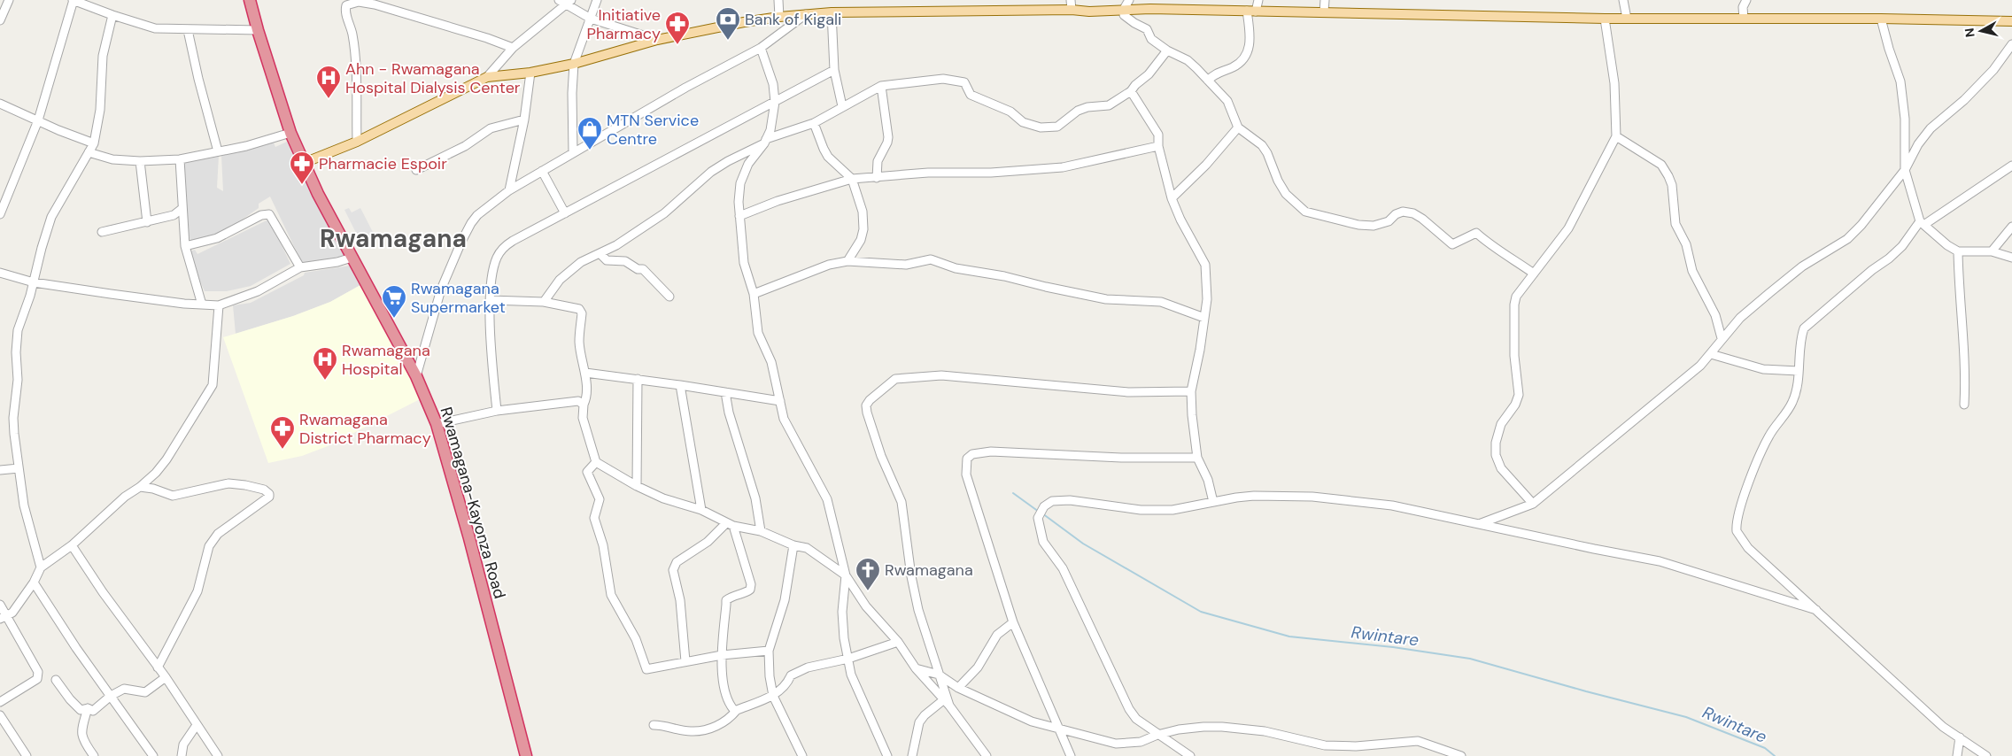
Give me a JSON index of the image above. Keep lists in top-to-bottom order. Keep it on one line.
{"streets":{"highway":["Rwamagana-Kayonza Road"]},"districts":["Rwamagana"],"water":["Rwintare"],"places":{"bank":["Bank of Kigali"],"pharmacy":["Initiative Pharmacy","Pharmacie Espoir","Rwamagana District Pharmacy"],"hospital":["Ahn - Rwamagana Hospital Dialysis Center","Rwamagana Hospital"],"shop":["MTN Service Centre"],"supermarket":["Rwamagana Supermarket"],"church":["Rwamagana"]},"north":"left"}
